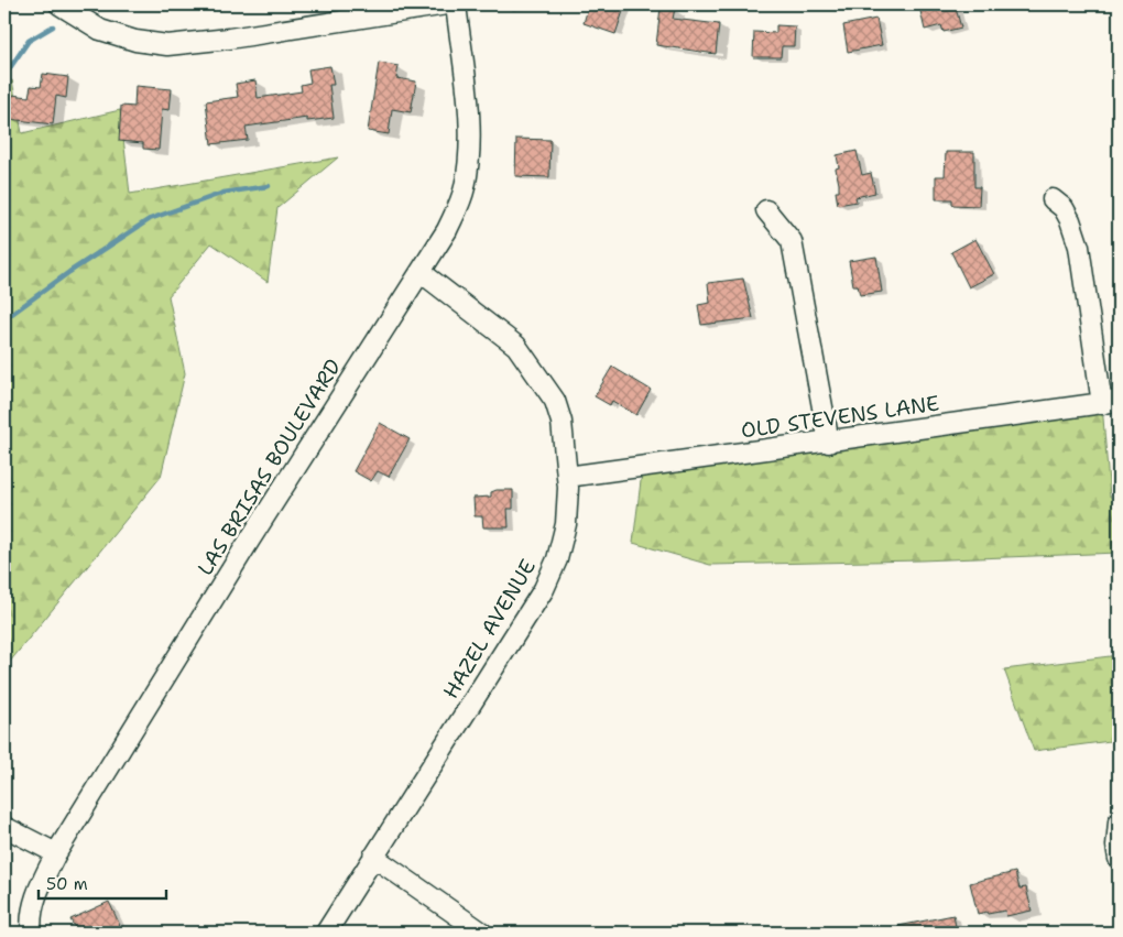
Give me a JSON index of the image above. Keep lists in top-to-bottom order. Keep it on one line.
{"streets":{"street":["OLD STEVENS LANE","LAS BRISAS BOULEVARD","HAZEL AVENUE"]},"crossings":[["OLD STEVENS LANE","HAZEL AVENUE"],["LAS BRISAS BOULEVARD","HAZEL AVENUE"]],"scale_bar":"50 m"}
